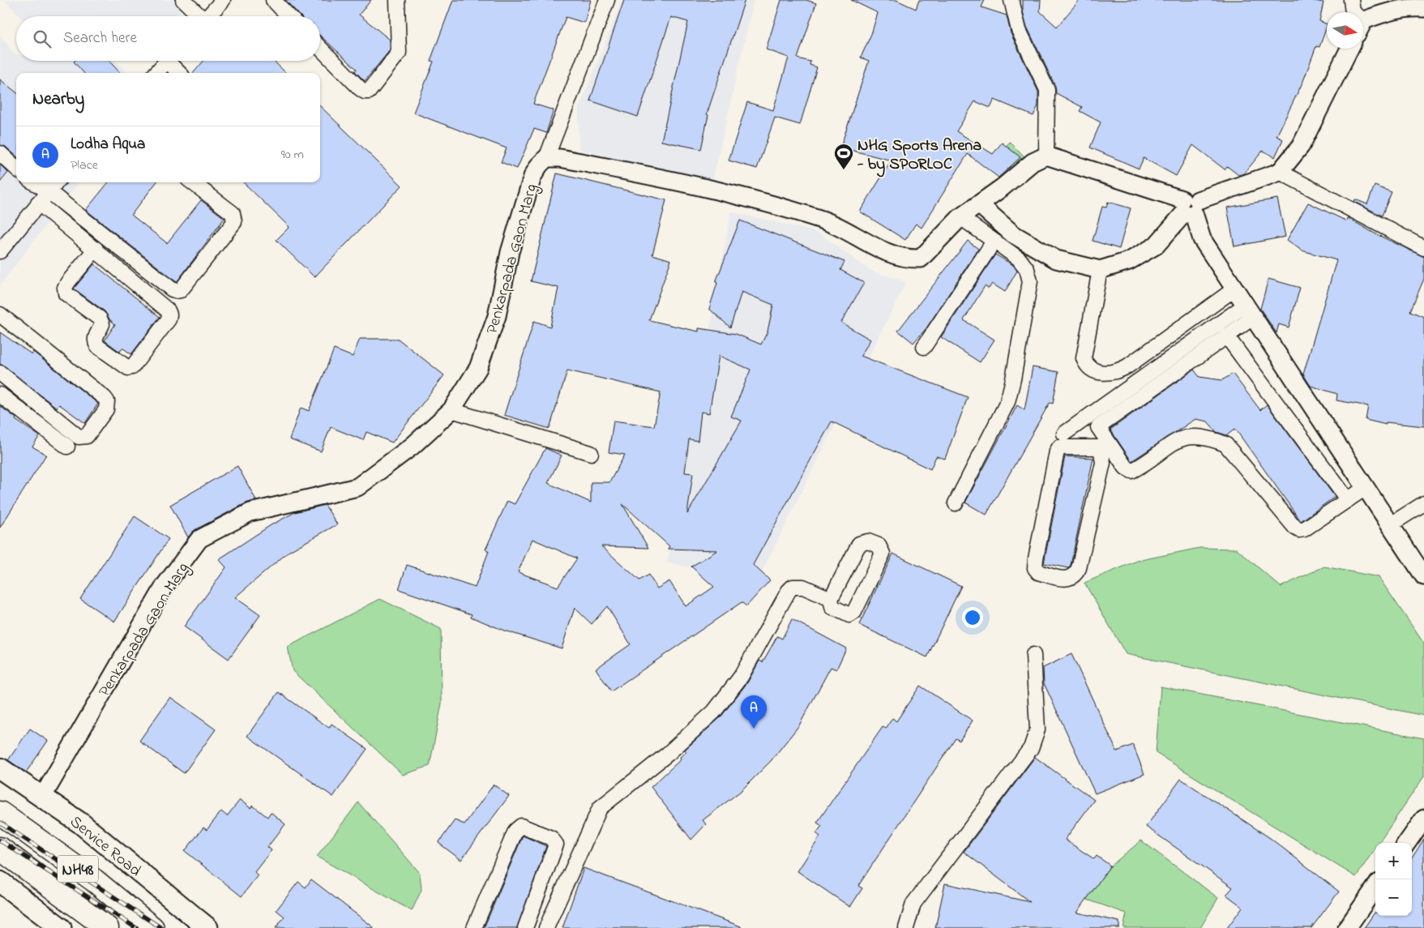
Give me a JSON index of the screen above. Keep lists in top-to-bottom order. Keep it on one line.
{"streets":{"highway":["NH48"],"main road":["Service Road"],"street":["Penkarpada Gaon Marg"]},"crossings":[["Penkarpada Gaon Marg","Service Road"]],"places":{"sports":["NHG Sports Arena - by SPORLOC"]},"north":"right","page":{"search":"Search here","heading":"Nearby","list":[{"mark":"A","name":"Lodha Aqua","note":"Place","value":"90 m"}],"pins":"A","map_buttons":["+","−"]}}
